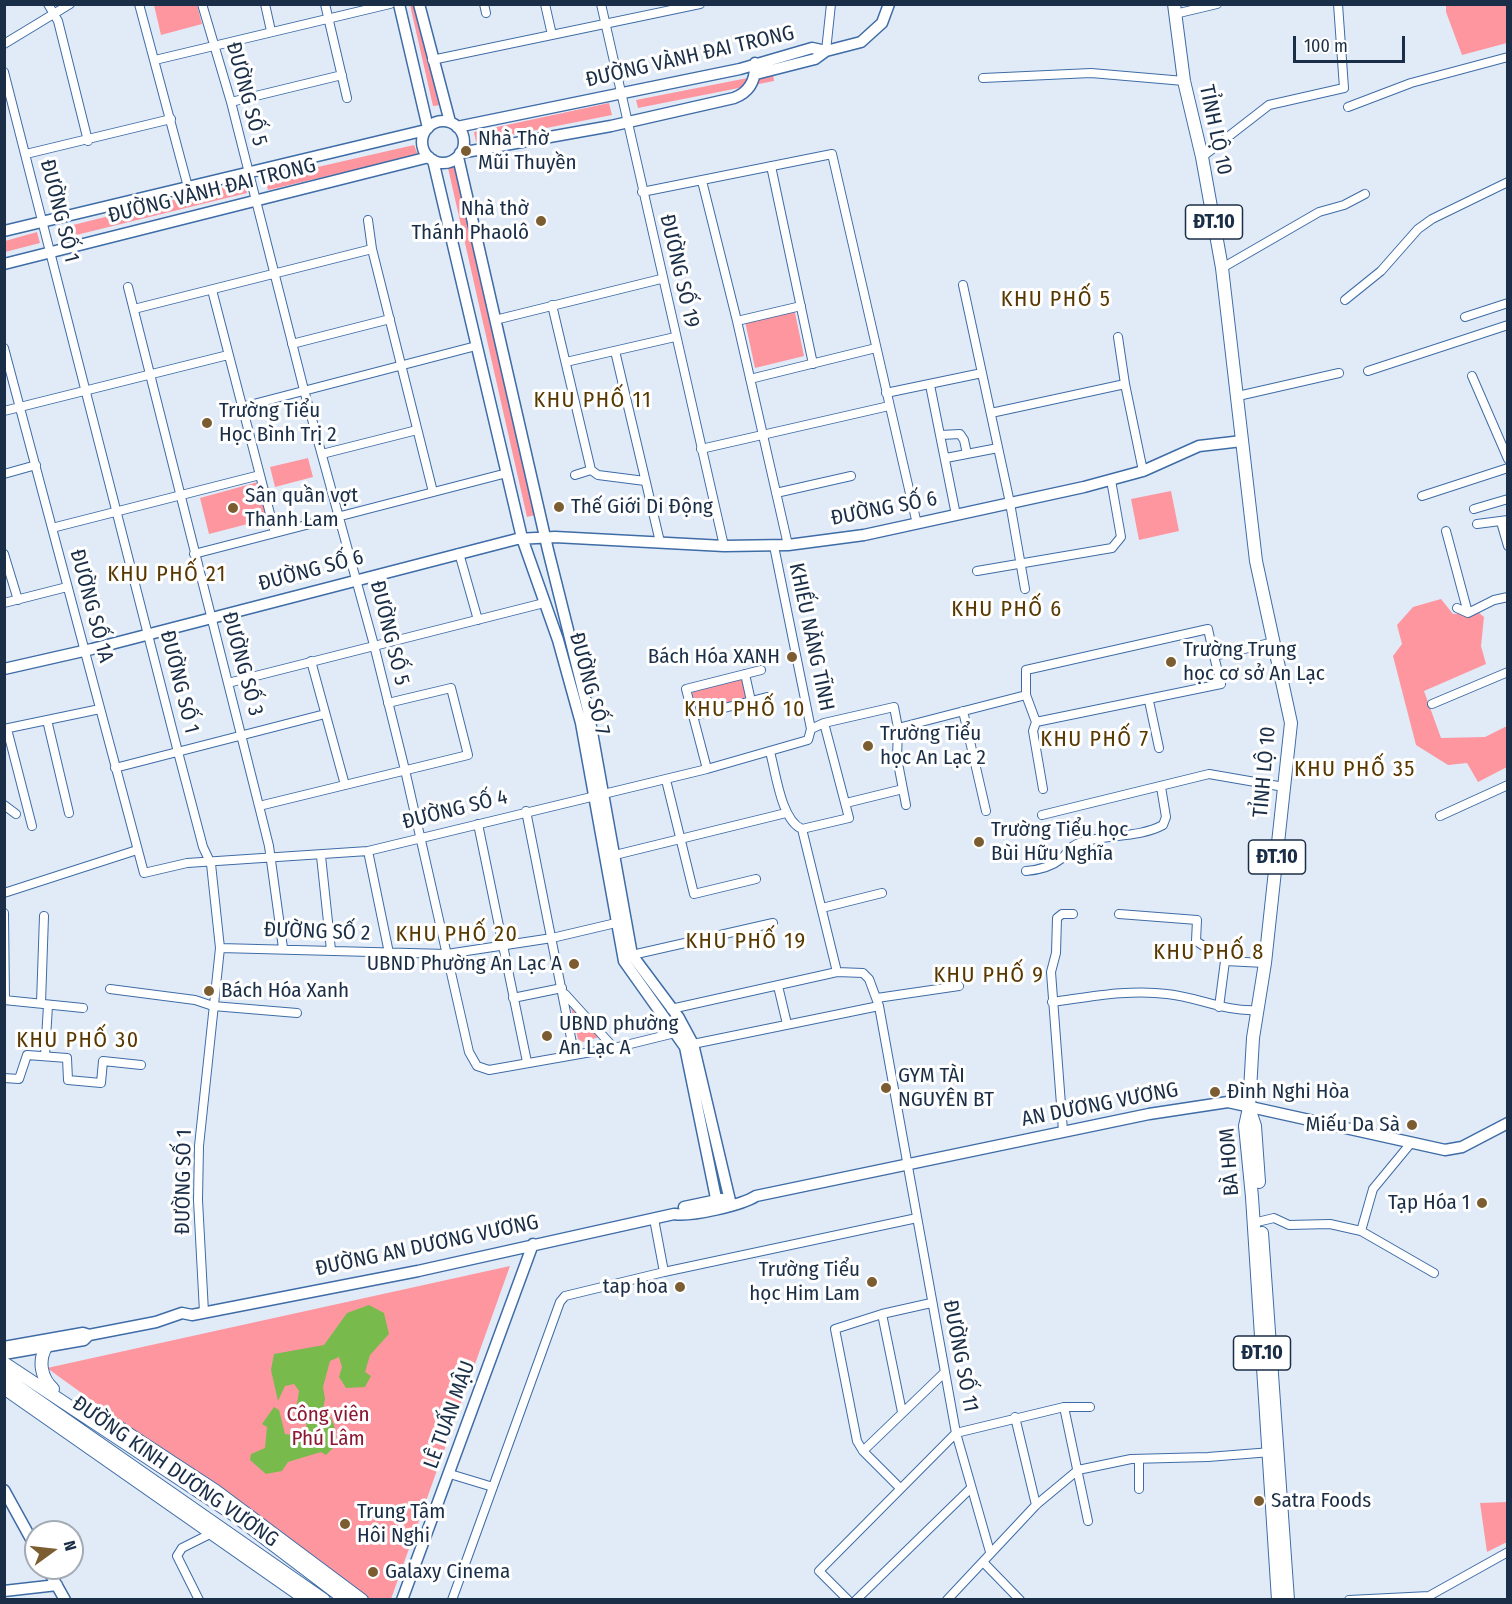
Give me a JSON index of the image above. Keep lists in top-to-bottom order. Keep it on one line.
{"streets":{"main road":["ĐƯỜNG VÀNH ĐAI TRONG","TỈNH LỘ 10","ĐT.10","ĐƯỜNG SỐ 6","ĐƯỜNG SỐ 7","AN DƯƠNG VƯƠNG","BÀ HOM","ĐƯỜNG AN DƯƠNG VƯƠNG","LÊ TUẤN MẬU","ĐƯỜNG KINH DƯƠNG VƯƠNG"],"street":["ĐƯỜNG SỐ 5","ĐƯỜNG SỐ 1","ĐƯỜNG SỐ 19","ĐƯỜNG SỐ 1A","KHIẾU NĂNG TĨNH","ĐƯỜNG SỐ 3","ĐƯỜNG SỐ 4","ĐƯỜNG SỐ 2","ĐƯỜNG SỐ 11"]},"crossings":[["ĐƯỜNG VÀNH ĐAI TRONG","ĐƯỜNG SỐ 5"],["ĐƯỜNG VÀNH ĐAI TRONG","ĐƯỜNG SỐ 1"],["ĐƯỜNG VÀNH ĐAI TRONG","ĐƯỜNG SỐ 19"],["ĐƯỜNG VÀNH ĐAI TRONG","ĐƯỜNG SỐ 7"],["ĐƯỜNG SỐ 5","ĐƯỜNG SỐ 6"],["ĐƯỜNG SỐ 5","ĐƯỜNG SỐ 7"],["ĐƯỜNG SỐ 5","ĐƯỜNG SỐ 4"],["ĐƯỜNG SỐ 5","ĐƯỜNG SỐ 2"],["TỈNH LỘ 10","ĐƯỜNG SỐ 6"],["TỈNH LỘ 10","AN DƯƠNG VƯƠNG"],["TỈNH LỘ 10","BÀ HOM"],["ĐƯỜNG SỐ 1","ĐƯỜNG SỐ 6"],["ĐƯỜNG SỐ 1","ĐƯỜNG SỐ 4"],["ĐƯỜNG SỐ 1","ĐƯỜNG SỐ 2"],["ĐƯỜNG SỐ 1","ĐƯỜNG AN DƯƠNG VƯƠNG"],["ĐƯỜNG SỐ 19","ĐƯỜNG SỐ 6"],["ĐƯỜNG SỐ 6","ĐƯỜNG SỐ 1A"],["ĐƯỜNG SỐ 6","KHIẾU NĂNG TĨNH"],["ĐƯỜNG SỐ 6","ĐƯỜNG SỐ 3"],["ĐƯỜNG SỐ 6","ĐƯỜNG SỐ 7"],["ĐƯỜNG SỐ 1A","ĐƯỜNG SỐ 4"],["KHIẾU NĂNG TĨNH","ĐƯỜNG SỐ 4"],["ĐƯỜNG SỐ 3","ĐƯỜNG SỐ 4"],["ĐƯỜNG SỐ 3","ĐƯỜNG SỐ 2"],["ĐƯỜNG SỐ 7","ĐƯỜNG SỐ 4"],["ĐƯỜNG SỐ 7","ĐƯỜNG SỐ 2"],["ĐƯỜNG SỐ 7","ĐƯỜNG AN DƯƠNG VƯƠNG"],["AN DƯƠNG VƯƠNG","BÀ HOM"],["AN DƯƠNG VƯƠNG","ĐƯỜNG AN DƯƠNG VƯƠNG"],["AN DƯƠNG VƯƠNG","ĐƯỜNG SỐ 11"],["ĐƯỜNG AN DƯƠNG VƯƠNG","ĐƯỜNG SỐ 11"],["ĐƯỜNG AN DƯƠNG VƯƠNG","LÊ TUẤN MẬU"]],"districts":["KHU PHỐ 5","KHU PHỐ 11","KHU PHỐ 21","KHU PHỐ 6","KHU PHỐ 10","KHU PHỐ 7","KHU PHỐ 35","KHU PHỐ 20","KHU PHỐ 19","KHU PHỐ 8","KHU PHỐ 9","KHU PHỐ 30"],"parks":["Công viên Phú Lâm"],"places":["Nhà Thờ Mũi Thuyền","Nhà thờ Thánh Phaolô","Trường Tiểu Học Bình Trị 2","Thế Giới Di Động","Sân quần vợt Thanh Lam","Bách Hóa XANH","Trường Trung học cơ sở An Lạc","Trường Tiểu học An Lạc 2","Trường Tiểu học Bùi Hữu Nghĩa","UBND Phường An Lạc A","Bách Hóa Xanh","UBND phường An Lạc A","GYM TÀI NGUYÊN BT","Đình Nghi Hòa","Miếu Da Sà","Tạp Hóa 1","Trường Tiểu học Him Lam","tap hoa","Satra Foods","Trung Tâm Hôi Nghi","Galaxy Cinema"],"scale_bar":"100 m","north":"right"}
